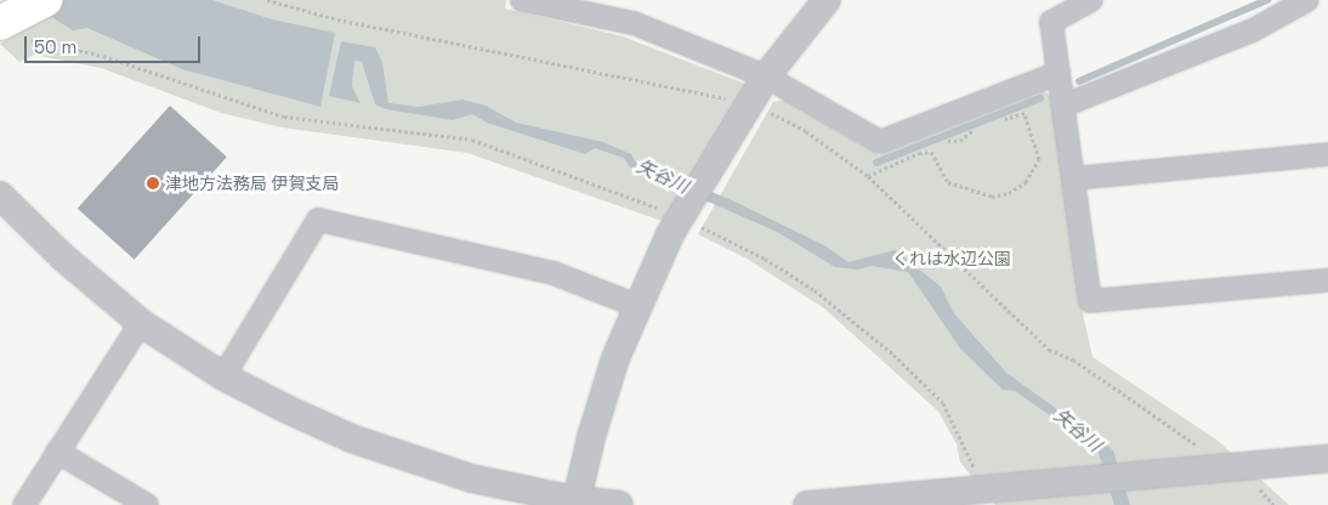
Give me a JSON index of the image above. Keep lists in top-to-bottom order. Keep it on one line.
{"water":["矢谷川"],"parks":["くれは水辺公園"],"places":["津地方法務局 伊賀支局"],"scale_bar":"50 m"}
